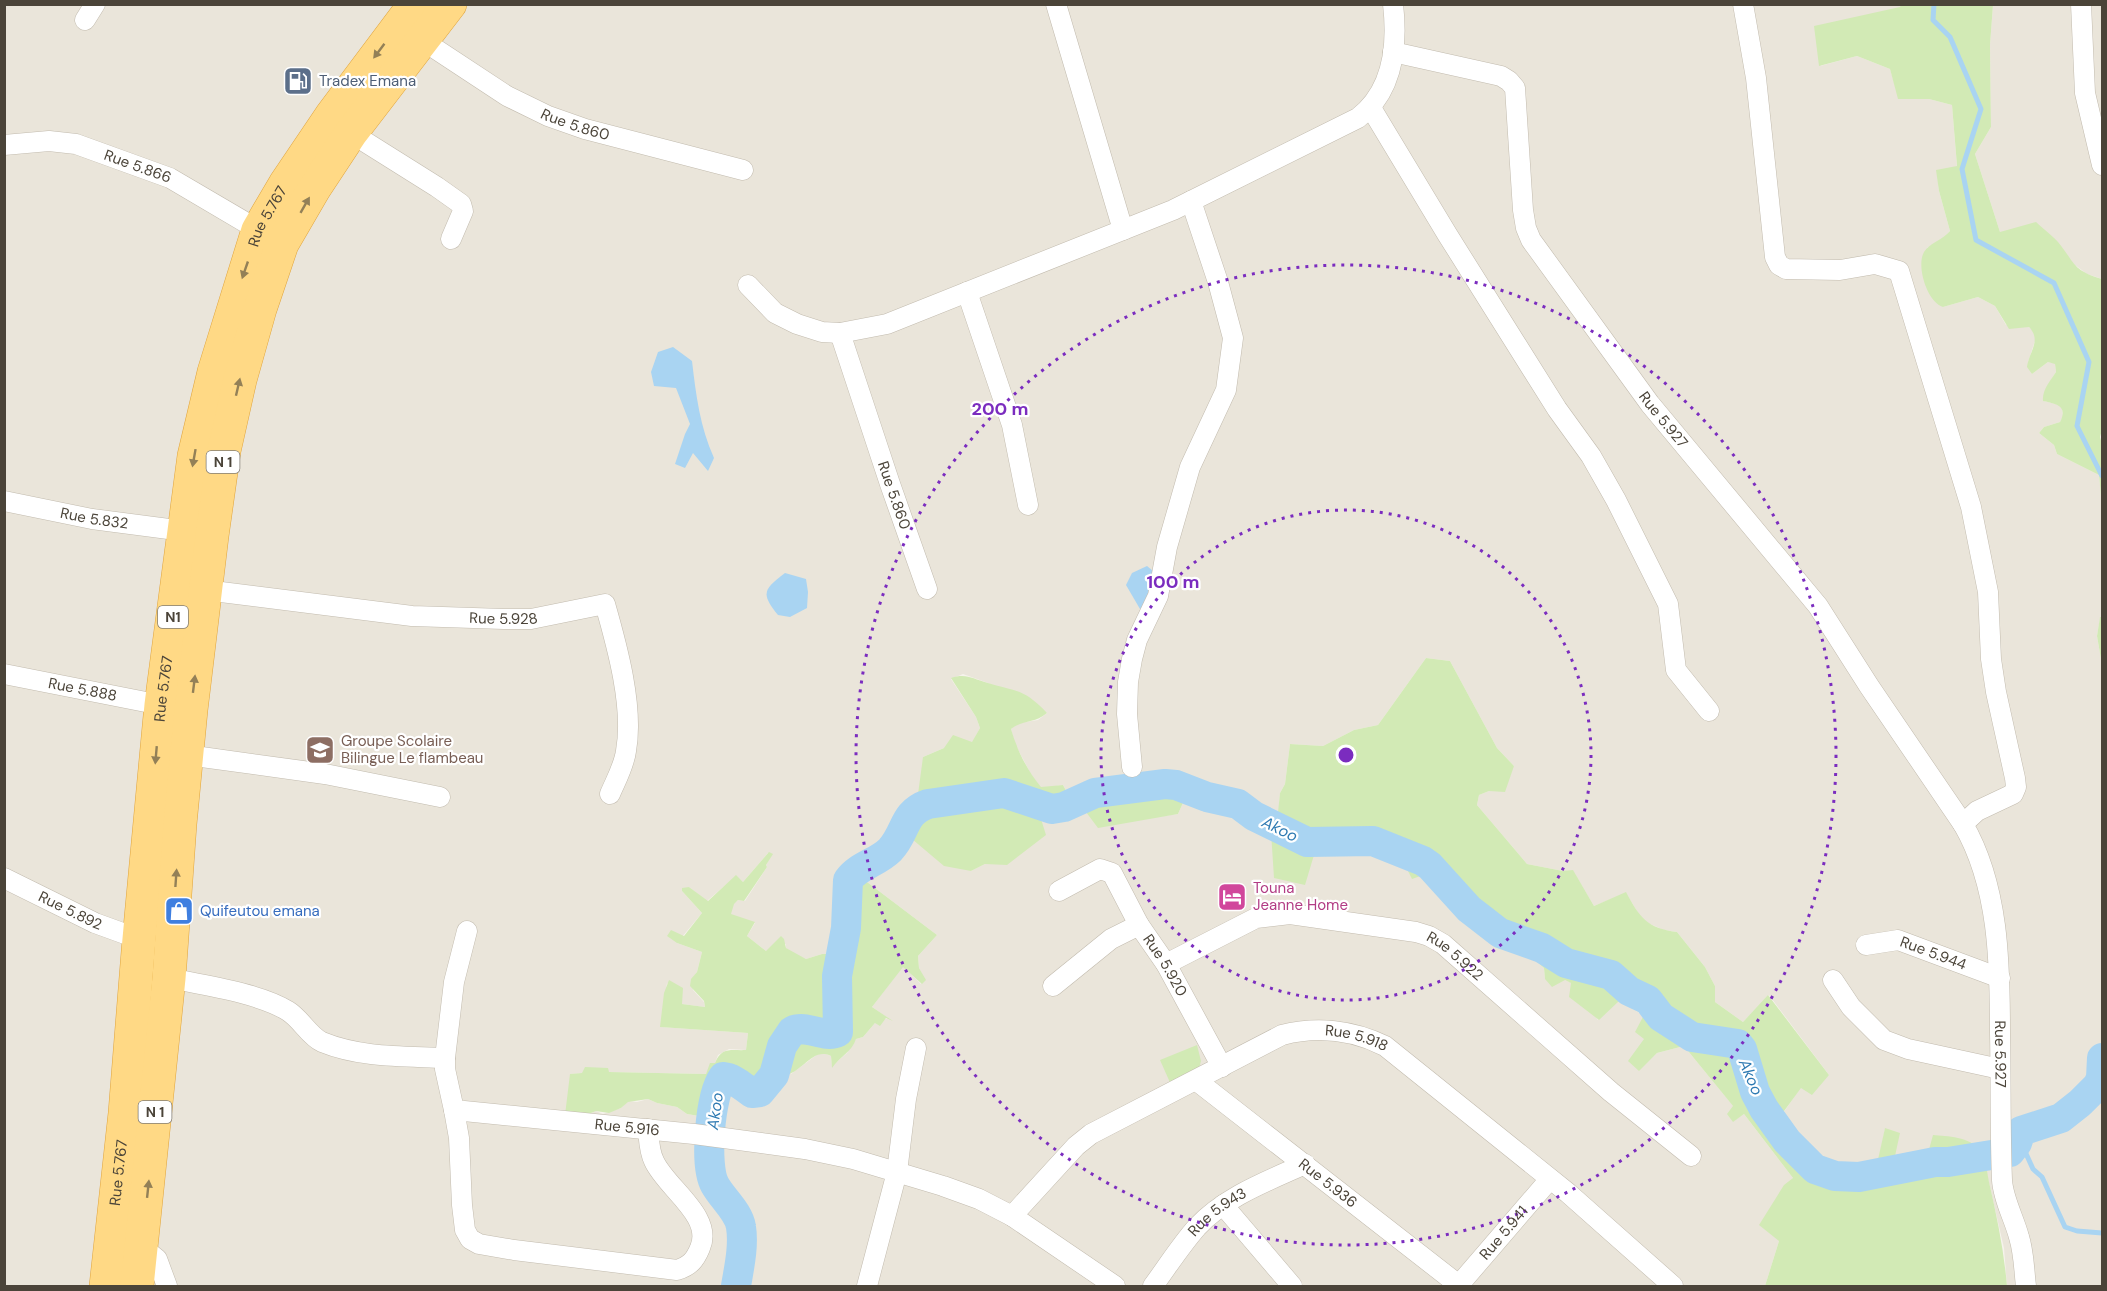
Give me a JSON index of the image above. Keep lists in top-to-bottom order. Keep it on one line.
{"streets":{"highway":["Rue 5.767","N 1","N1"],"street":["Rue 5.860","Rue 5.866","Rue 5.927","Rue 5.832","Rue 5.928","Rue 5.888","Rue 5.892","Rue 5.944","Rue 5.922","Rue 5.920","Rue 5.918","Rue 5.916","Rue 5.936","Rue 5.943","Rue 5.941"]},"crossings":[["Rue 5.860","N 1"],["Rue 5.866","Rue 5.767"],["Rue 5.866","N 1"],["Rue 5.767","N 1"],["Rue 5.767","Rue 5.832"],["Rue 5.767","Rue 5.888"],["Rue 5.767","Rue 5.892"],["Rue 5.927","Rue 5.944"],["N 1","Rue 5.928"],["Rue 5.922","Rue 5.920"],["Rue 5.920","Rue 5.918"],["Rue 5.918","Rue 5.916"],["Rue 5.918","Rue 5.936"],["Rue 5.918","Rue 5.941"],["Rue 5.936","Rue 5.943"],["Rue 5.936","Rue 5.941"]],"water":["Akoo"],"places":{"fuel station":["Tradex Emana"],"school or university":["Groupe Scolaire Bilingue Le flambeau"],"hotel":["Touna Jeanne Home"],"shop":["Quifeutou emana"]},"rings":["200 m","100 m"]}
